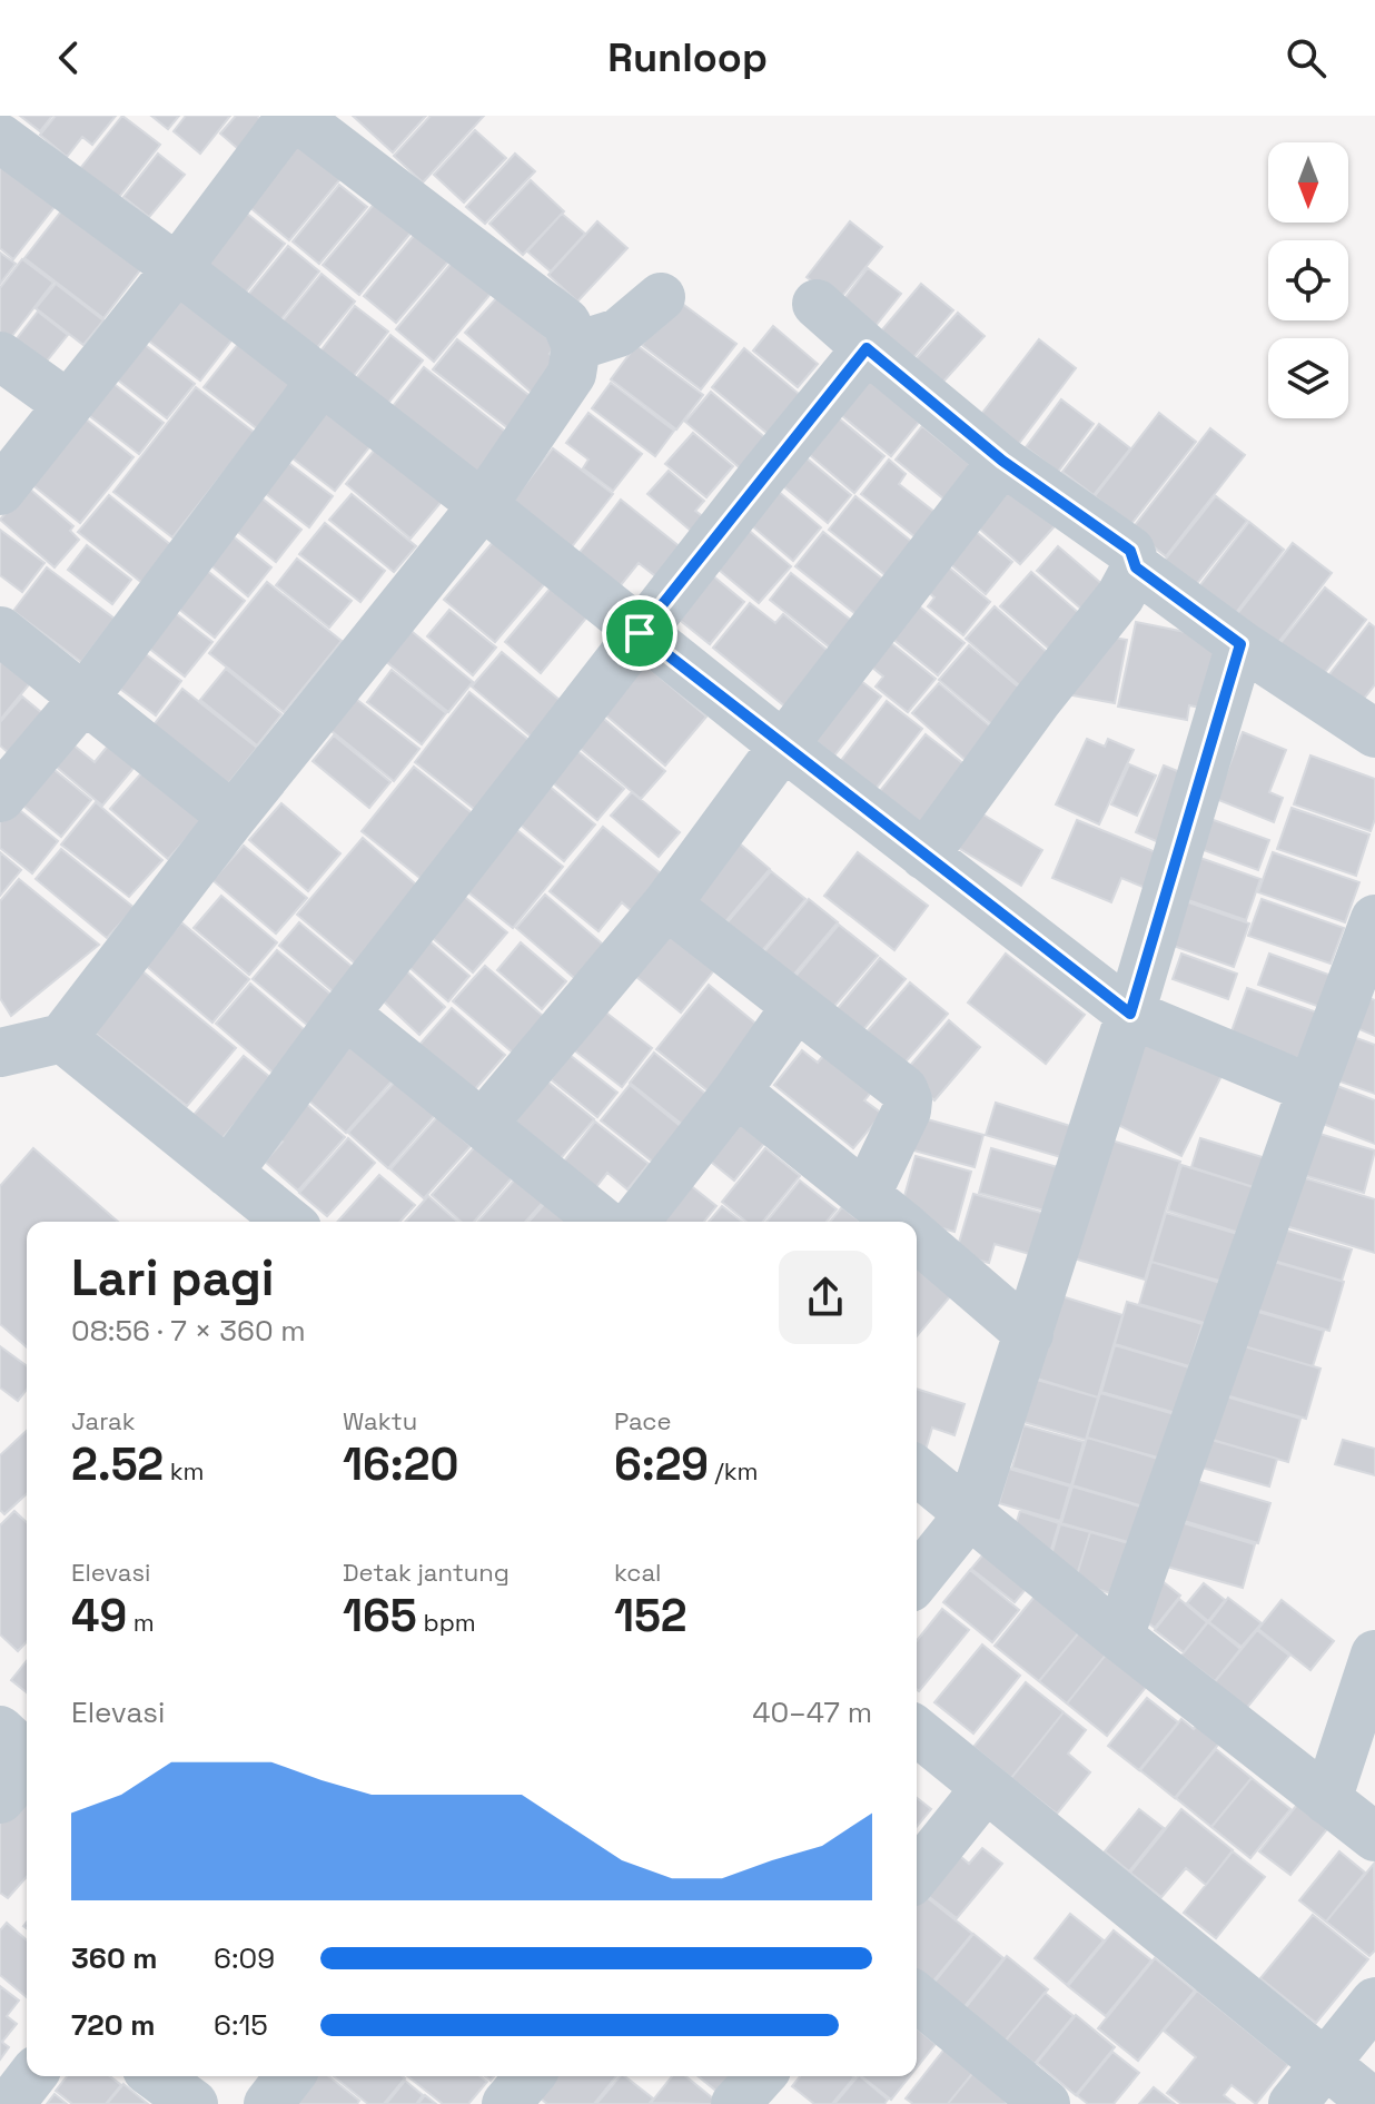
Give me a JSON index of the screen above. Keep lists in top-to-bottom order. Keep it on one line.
{"north":"bottom","page":{"header":"Runloop","heading":["Lari pagi","08:56 · 7 × 360 m"],"stats":[["Jarak","2.52 km"],["Waktu","16:20"],["Pace","6:29 /km"],["Elevasi","49 m"],["Detak jantung","165 bpm"],["kcal","152"]],"chart":["Elevasi","40–47 m"],"list":[{"name":"360 m","note":"6:09"},{"name":"720 m","note":"6:15"}]}}
